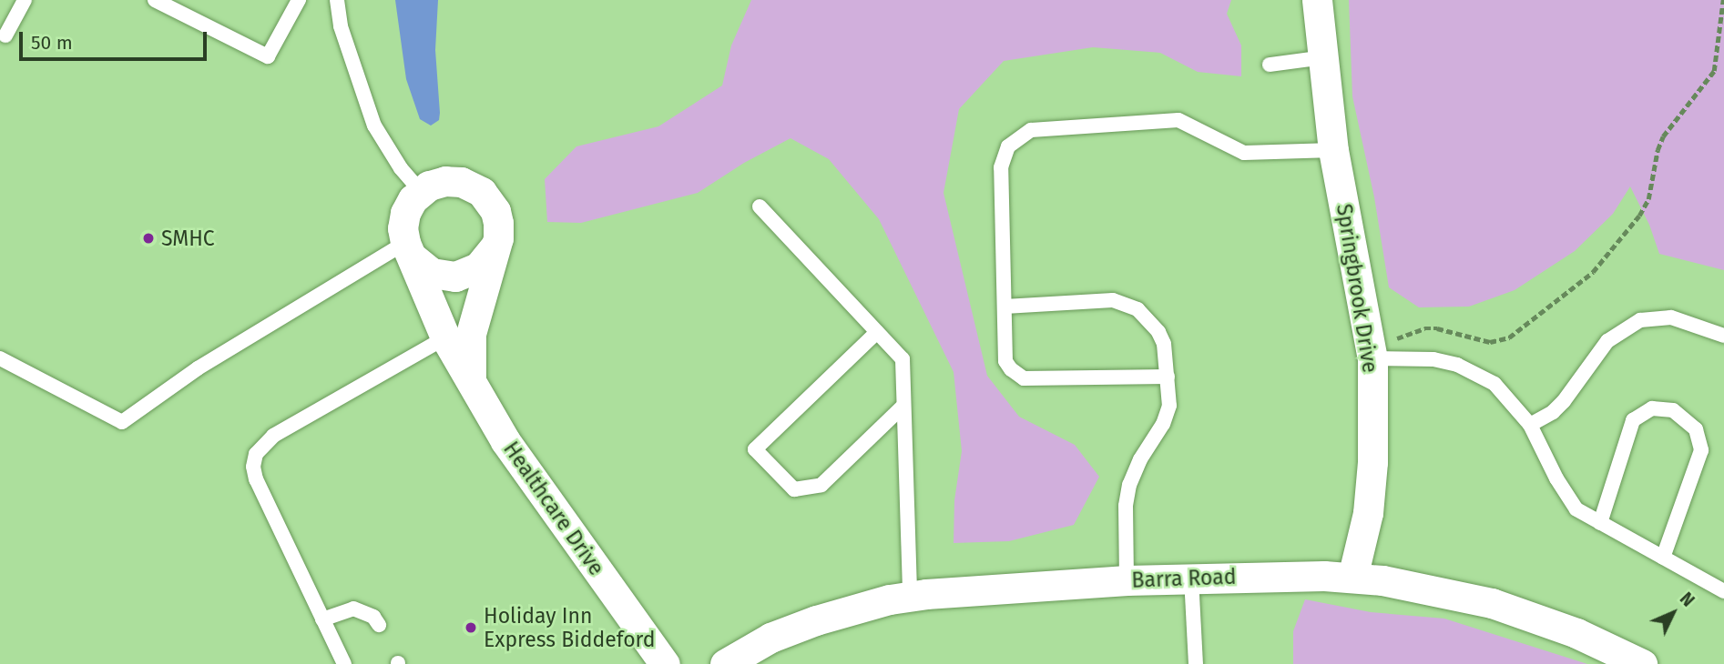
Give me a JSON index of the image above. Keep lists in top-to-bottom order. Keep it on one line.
{"streets":{"street":["Springbrook Drive","Healthcare Drive","Barra Road"]},"crossings":[["Springbrook Drive","Barra Road"]],"places":["SMHC","Holiday Inn Express Biddeford"],"scale_bar":"50 m","north":"top right"}
